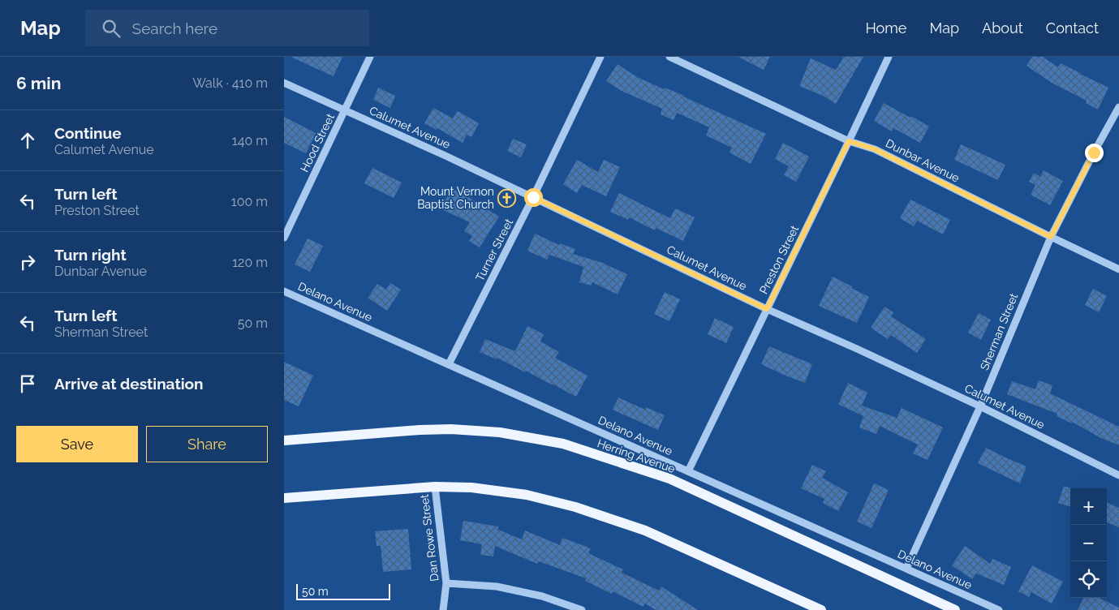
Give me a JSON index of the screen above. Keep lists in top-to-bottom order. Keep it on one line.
{"streets":{"main road":["Herring Avenue"],"street":["Calumet Avenue","Hood Street","Dunbar Avenue","Turner Street","Preston Street","Delano Avenue","Sherman Street","Dan Rowe Street"]},"crossings":[["Calumet Avenue","Hood Street"],["Calumet Avenue","Turner Street"],["Calumet Avenue","Preston Street"],["Calumet Avenue","Sherman Street"],["Dunbar Avenue","Preston Street"],["Dunbar Avenue","Sherman Street"],["Turner Street","Delano Avenue"],["Preston Street","Delano Avenue"],["Delano Avenue","Sherman Street"]],"places":{"church":["Mount Vernon Baptist Church"]},"scale_bar":"50 m","page":{"header":"Map","search":"Search here","nav":["Home","Map","About","Contact"],"heading":["6 min","Walk · 410 m"],"list":[["Continue","Calumet Avenue","140 m"],["Turn left","Preston Street","100 m"],["Turn right","Dunbar Avenue","120 m"],["Turn left","Sherman Street","50 m"],"Arrive at destination"],"buttons":["Save","Share"],"map_buttons":["+","−"],"scale":"50 m"}}
